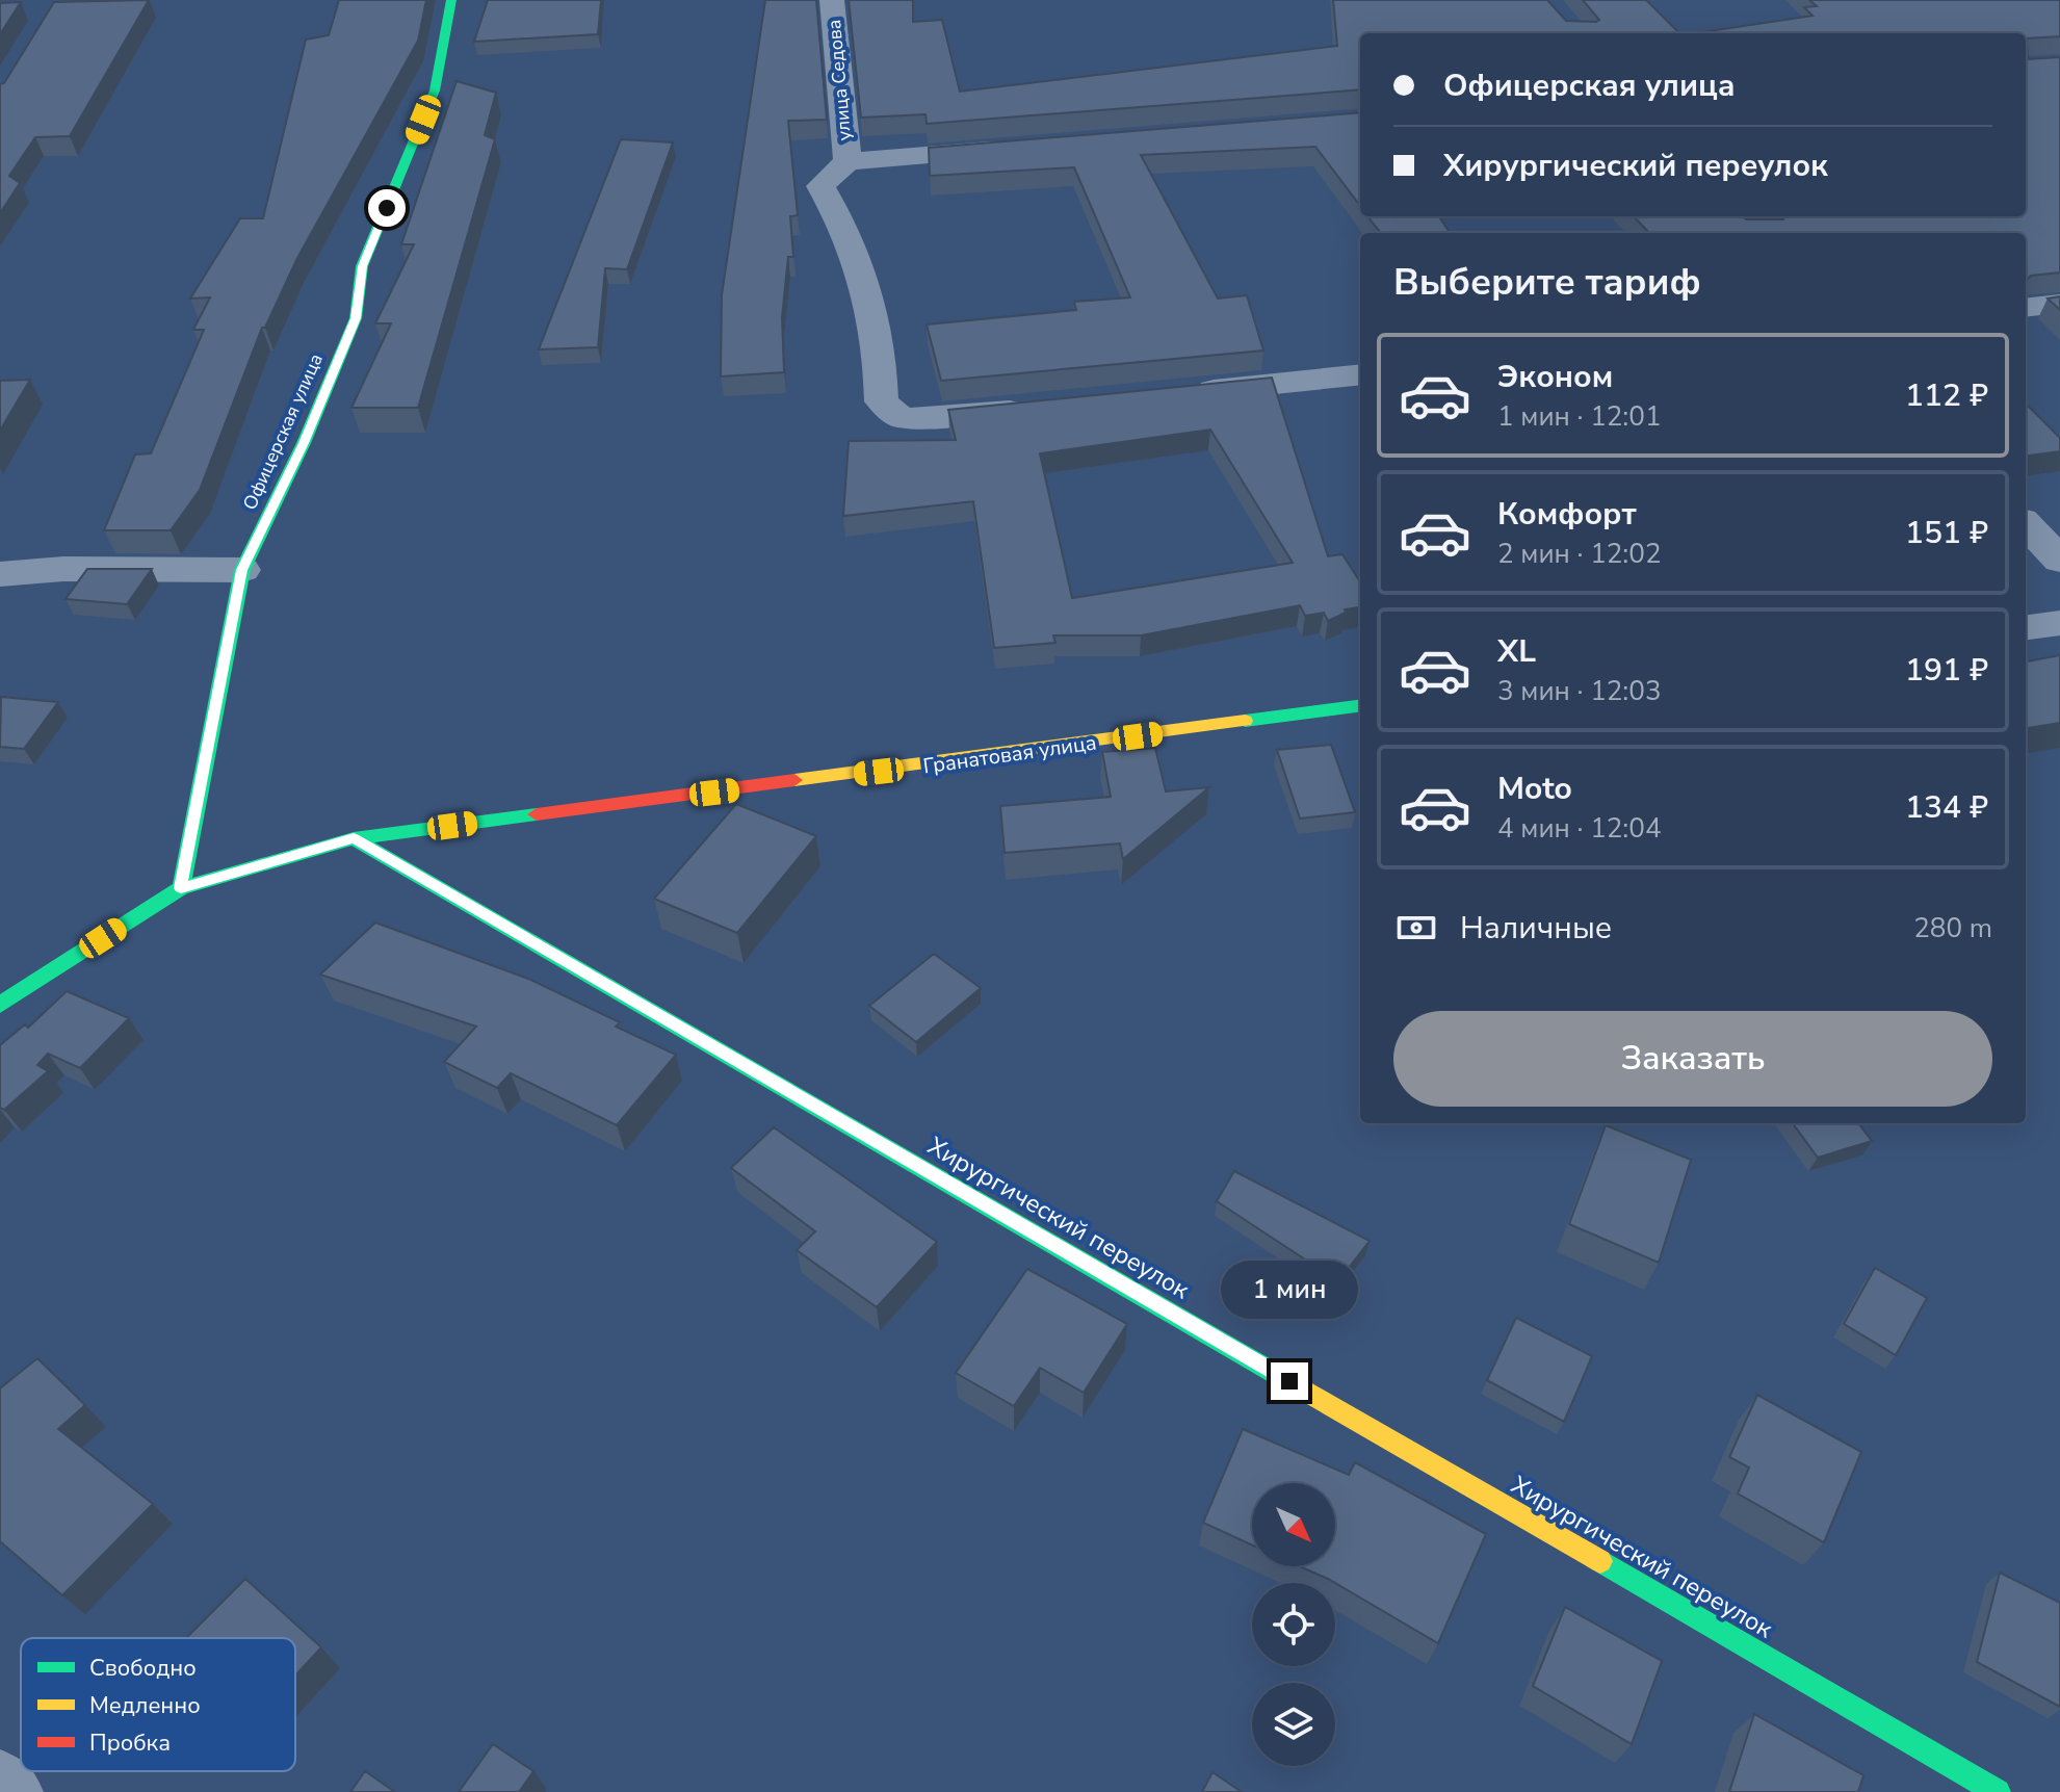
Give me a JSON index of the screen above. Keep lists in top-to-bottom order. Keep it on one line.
{"streets":{"street":["улица Седова","Офицерская улица","Гранатовая улица","Хирургический переулок"]},"crossings":[["Офицерская улица","Гранатовая улица"],["Гранатовая улица","Хирургический переулок"]],"legend":["Свободно","Медленно","Пробка"],"north":"bottom right","page":{"banner":["Офицерская улица","Хирургический переулок"],"heading":"Выберите тариф","list":[{"name":"Эконом","note":"1 мин · 12:01","value":"112 ₽"},{"name":"Комфорт","note":"2 мин · 12:02","value":"151 ₽"},{"name":"XL","note":"3 мин · 12:03","value":"191 ₽"},{"name":"Moto","note":"4 мин · 12:04","value":"134 ₽"}],"pay":["Наличные","280 m"],"buttons":"Заказать","bubble":"1 мин"}}
